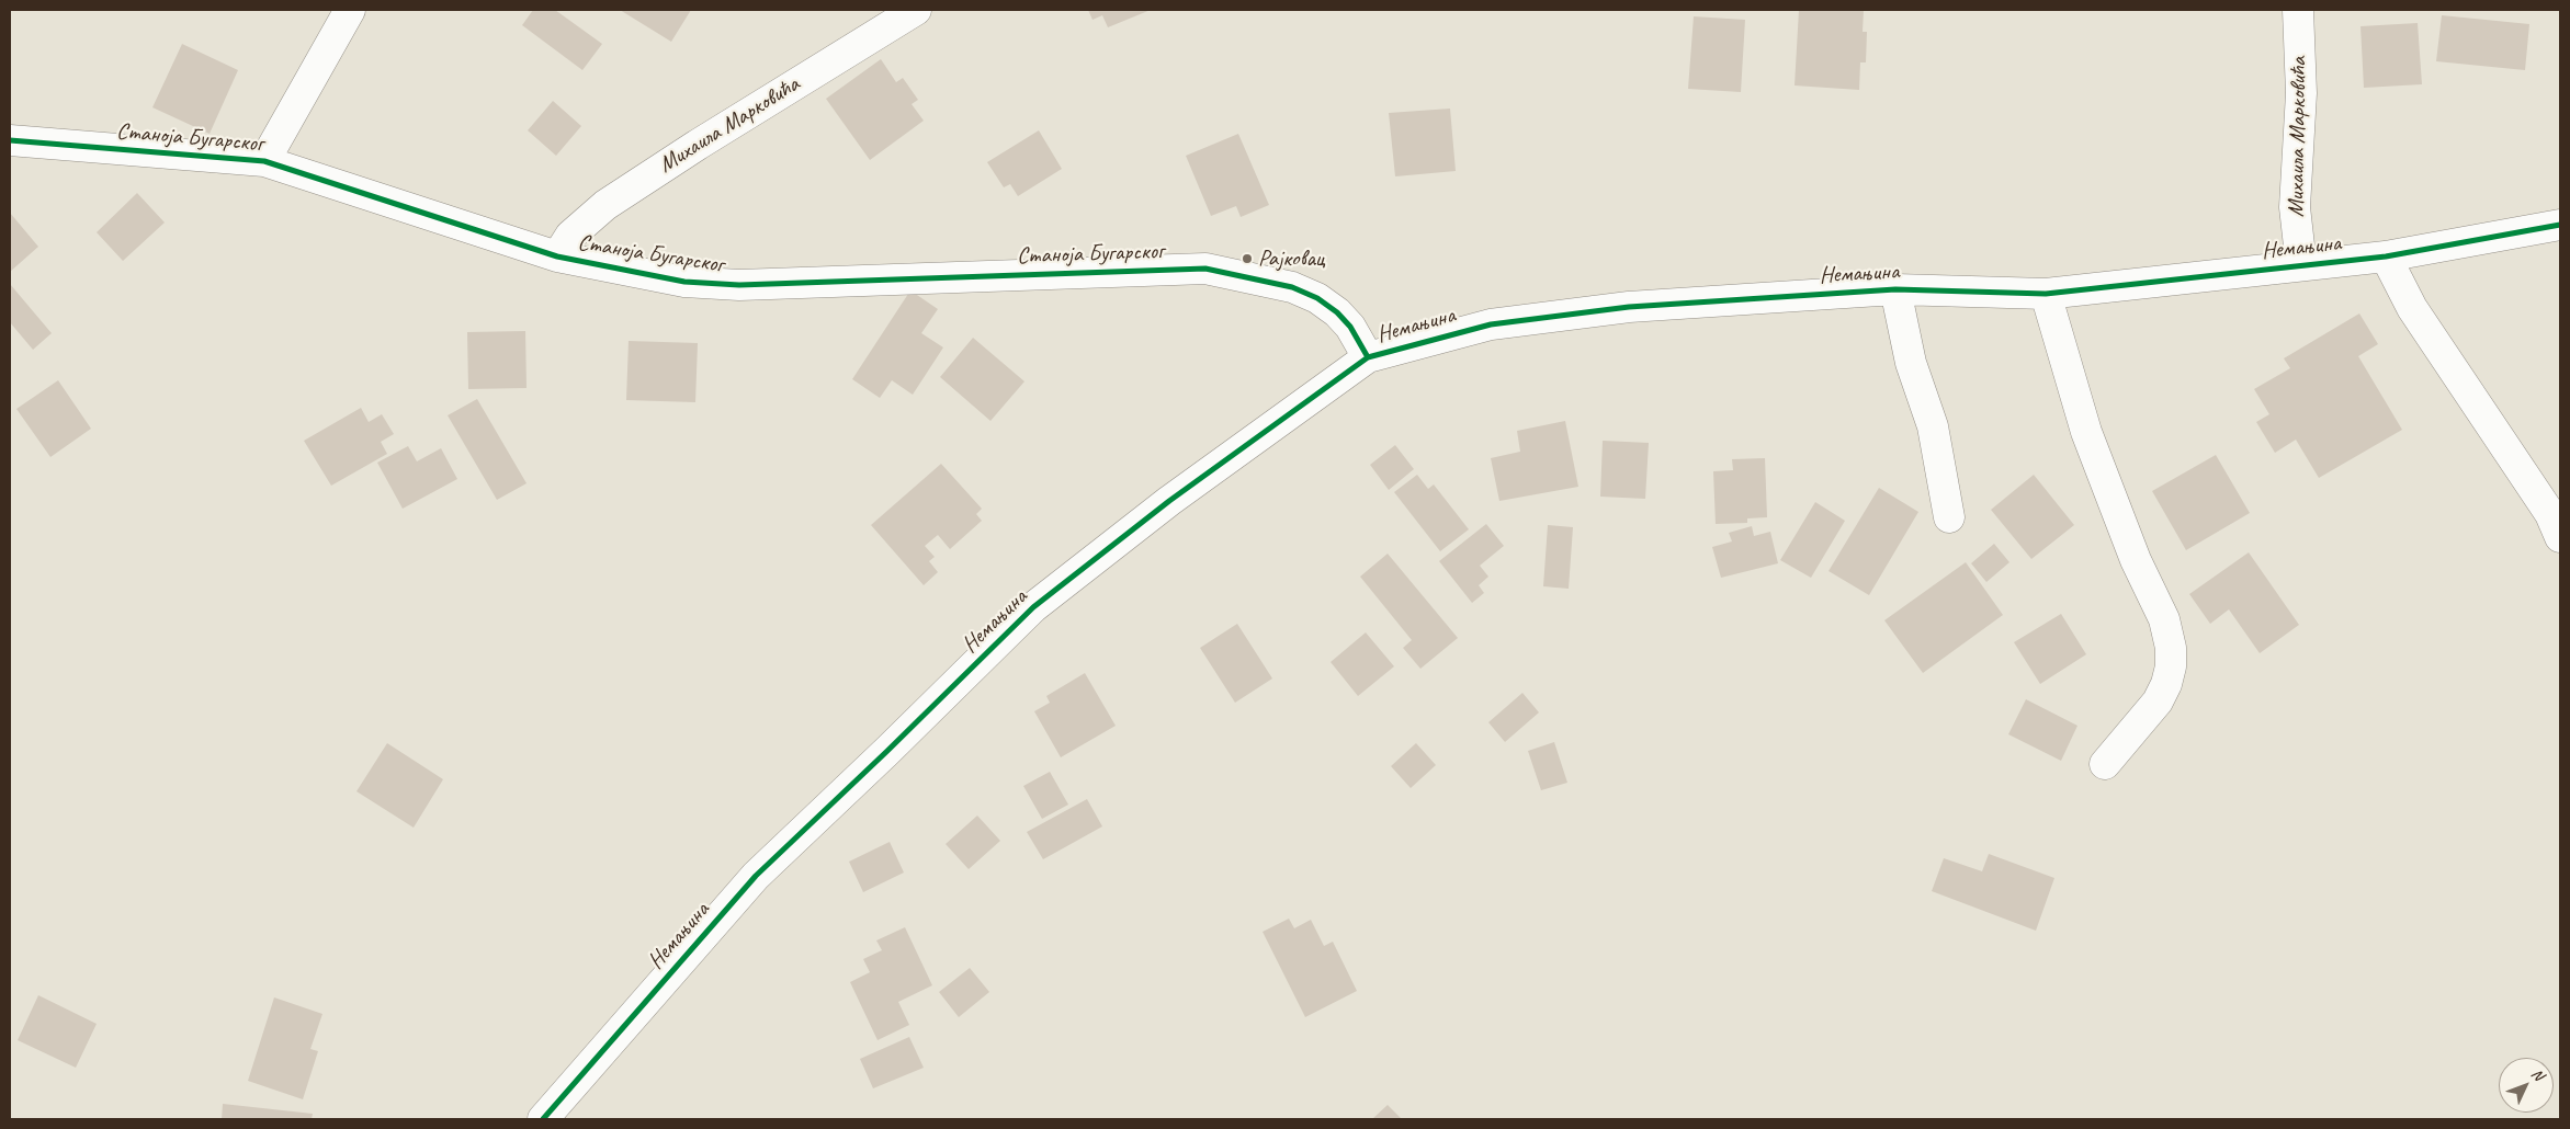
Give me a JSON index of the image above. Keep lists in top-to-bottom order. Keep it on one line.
{"streets":{"street":["Михаила Марковића","Станоја Бугарског","Немањина"]},"crossings":[["Михаила Марковића","Станоја Бугарског"],["Михаила Марковића","Немањина"],["Станоја Бугарског","Немањина"]],"places":["Рајковац"],"north":"top right"}
